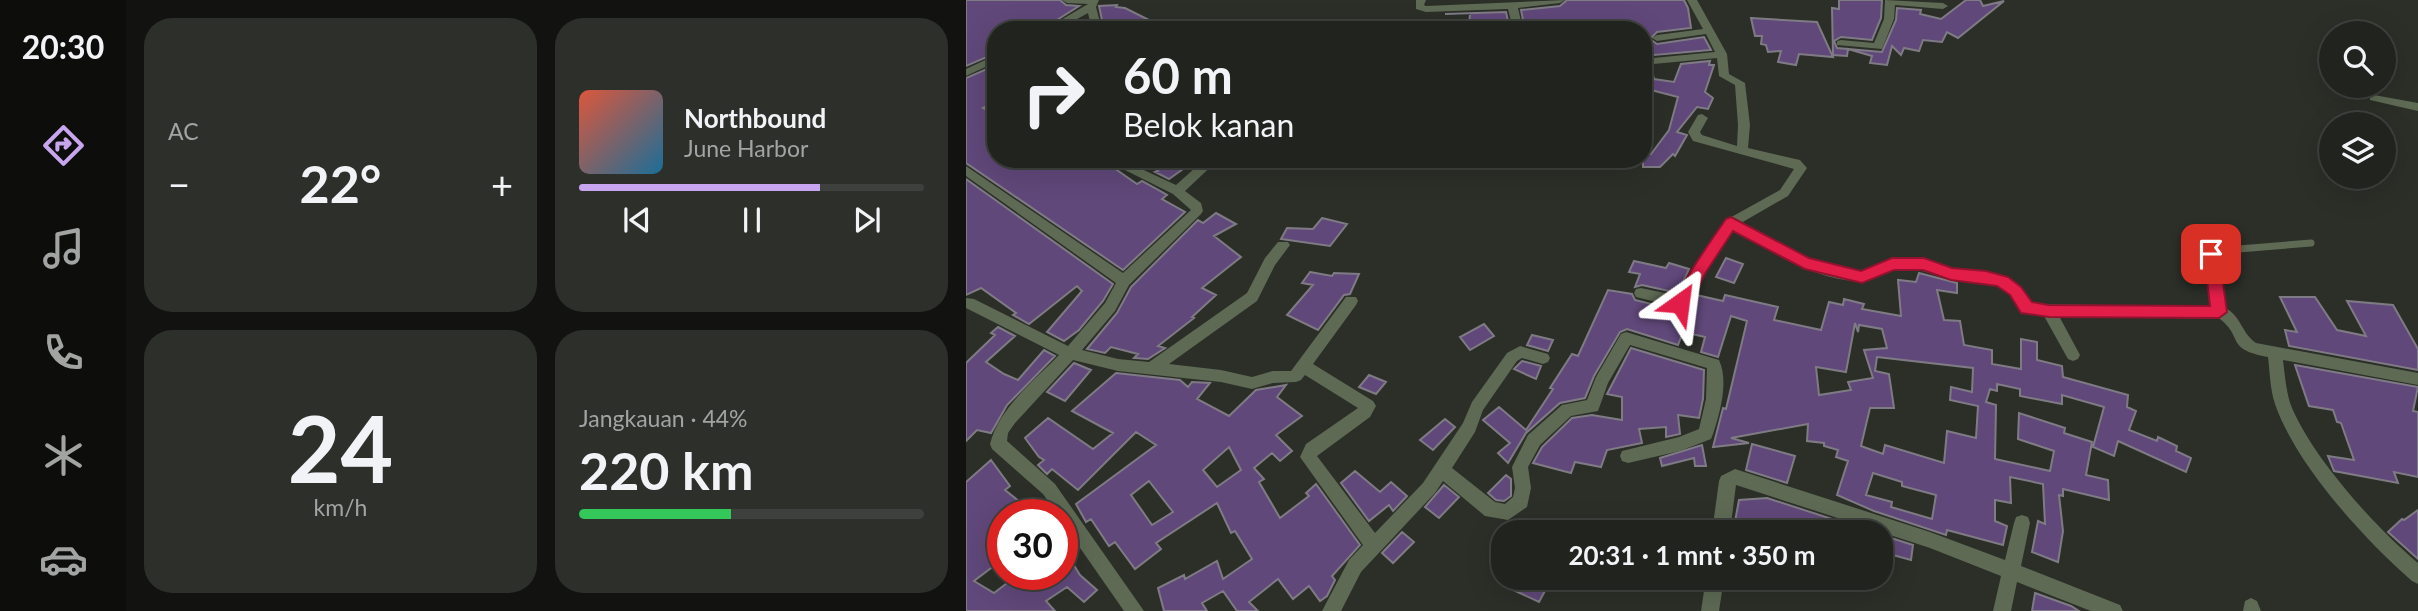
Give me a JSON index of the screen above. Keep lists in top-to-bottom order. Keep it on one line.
{"page":{"tabs":"20:30","tile":["AC",["24","km/h"],["Jangkauan · 44%","220 km"]],"turn":["60 m","Belok kanan"],"song":["Northbound","June Harbor"],"heat":["−","22°","+"],"limit":"30","trip":"20:31 · 1 mnt · 350 m"}}
